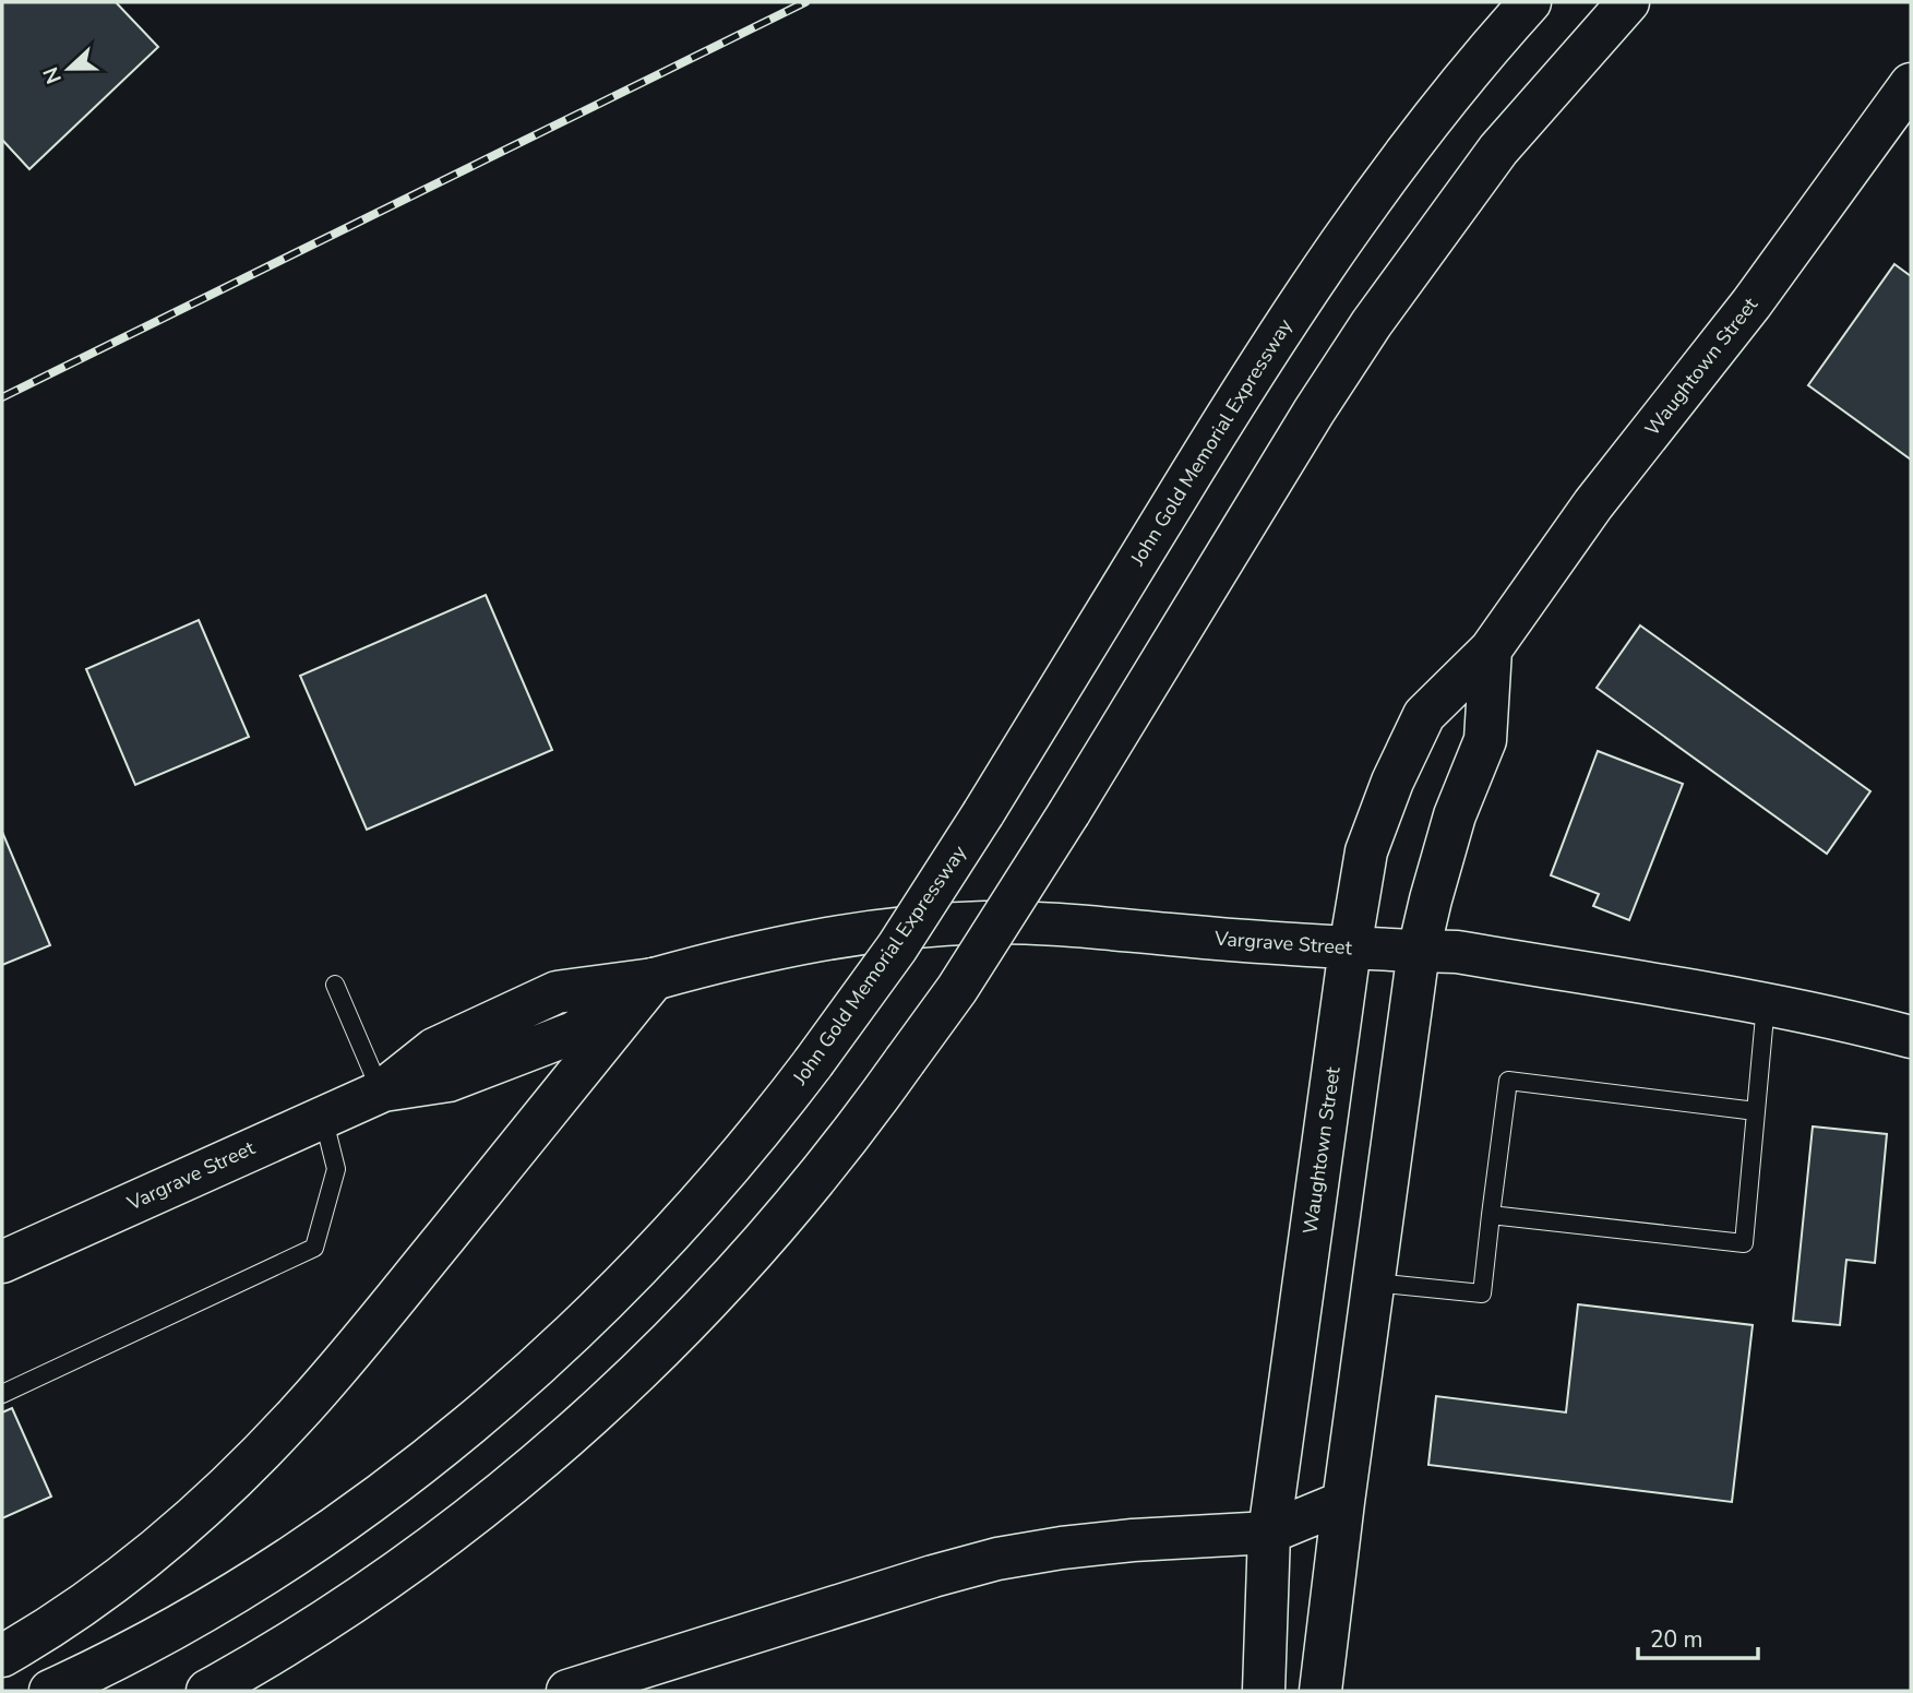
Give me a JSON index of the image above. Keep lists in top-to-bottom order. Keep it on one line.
{"streets":{"main road":["Waughtown Street","John Gold Memorial Expressway","Vargrave Street"]},"crossings":[["Waughtown Street","Vargrave Street"]],"scale_bar":"20 m","north":"left"}
